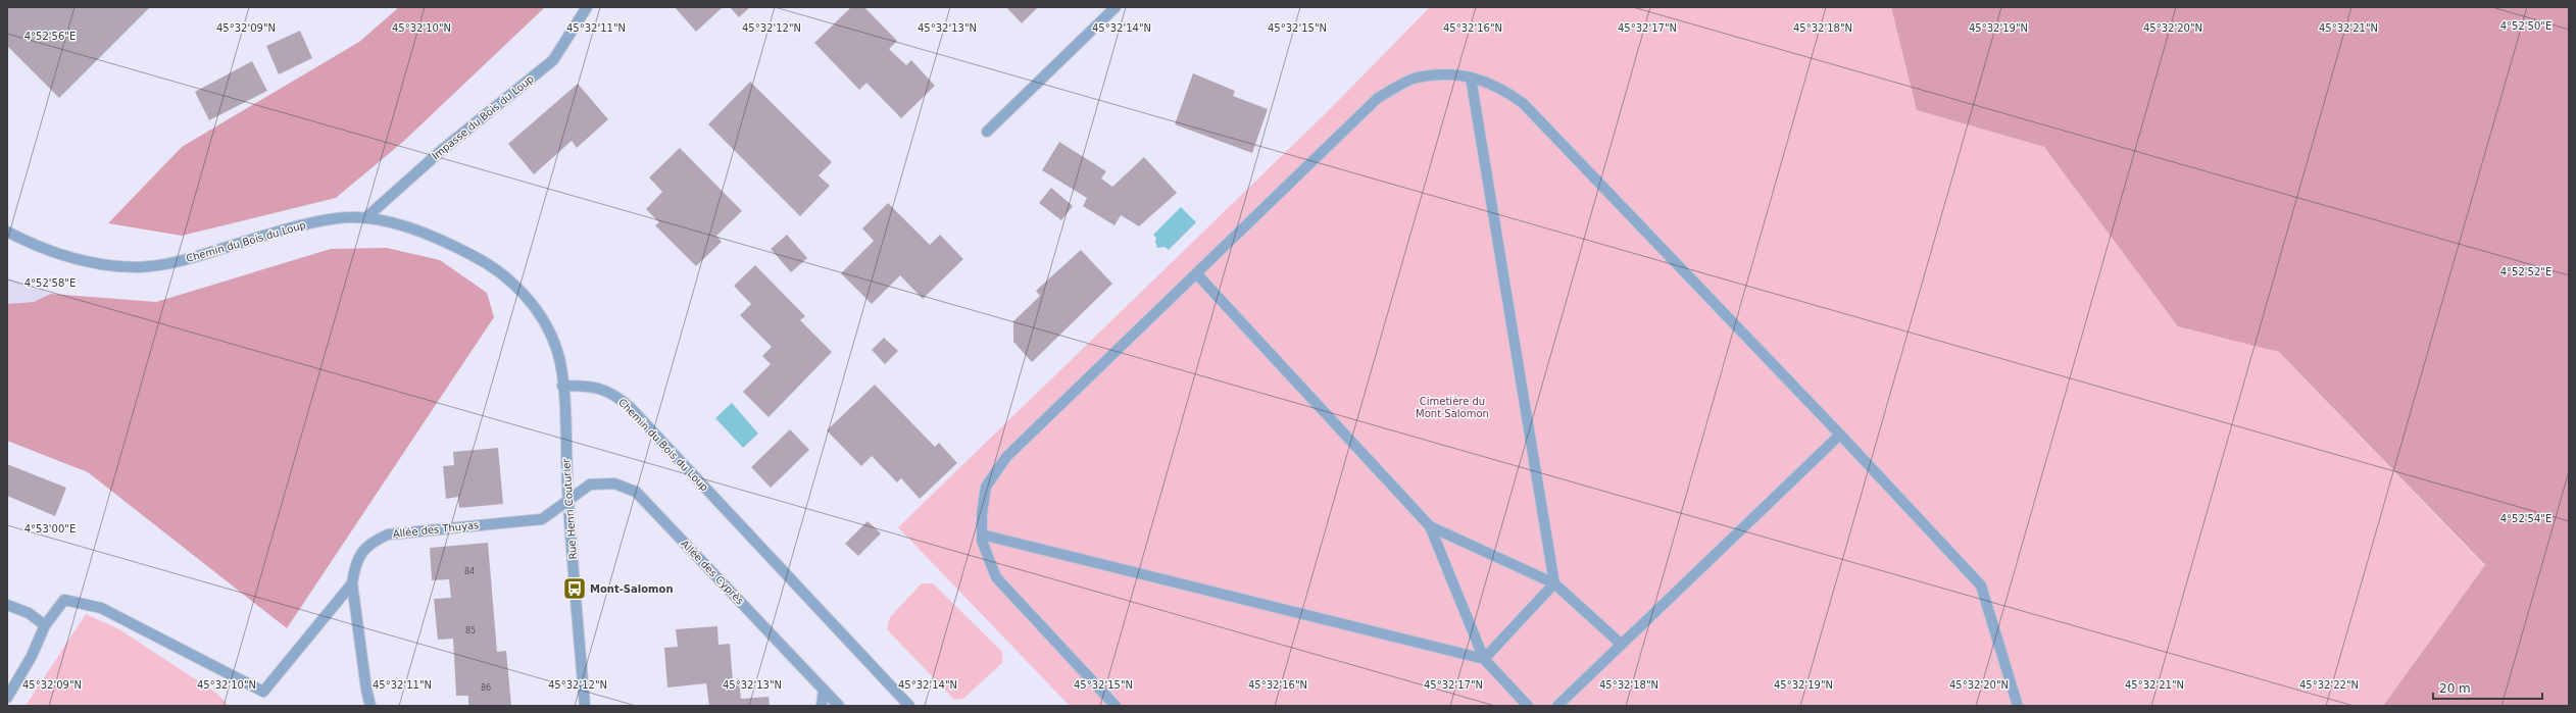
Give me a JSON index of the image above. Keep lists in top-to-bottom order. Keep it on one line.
{"streets":{"street":["Impasse du Bois du Loup","Chemin du Bois du Loup","Rue Henri Couturier","Allée des Thuyas","Allée des Cyprès"]},"crossings":[["Impasse du Bois du Loup","Chemin du Bois du Loup"],["Chemin du Bois du Loup","Rue Henri Couturier"],["Rue Henri Couturier","Allée des Thuyas"],["Rue Henri Couturier","Allée des Cyprès"],["Allée des Thuyas","Allée des Cyprès"]],"parks":["Cimetière du Mont Salomon"],"places":{"bus stop":["Mont-Salomon"]},"house_numbers":["84","85","86"],"scale_bar":"20 m","coordinates":["4°52'50\"E","45°32'09\"N","45°32'10\"N","45°32'11\"N","45°32'12\"N","45°32'13\"N","45°32'14\"N","45°32'15\"N","45°32'16\"N","45°32'17\"N","45°32'18\"N","45°32'19\"N","45°32'20\"N","45°32'21\"N","4°52'56\"E","4°52'52\"E","4°52'58\"E","4°52'54\"E","4°53'00\"E","45°32'22\"N"]}
